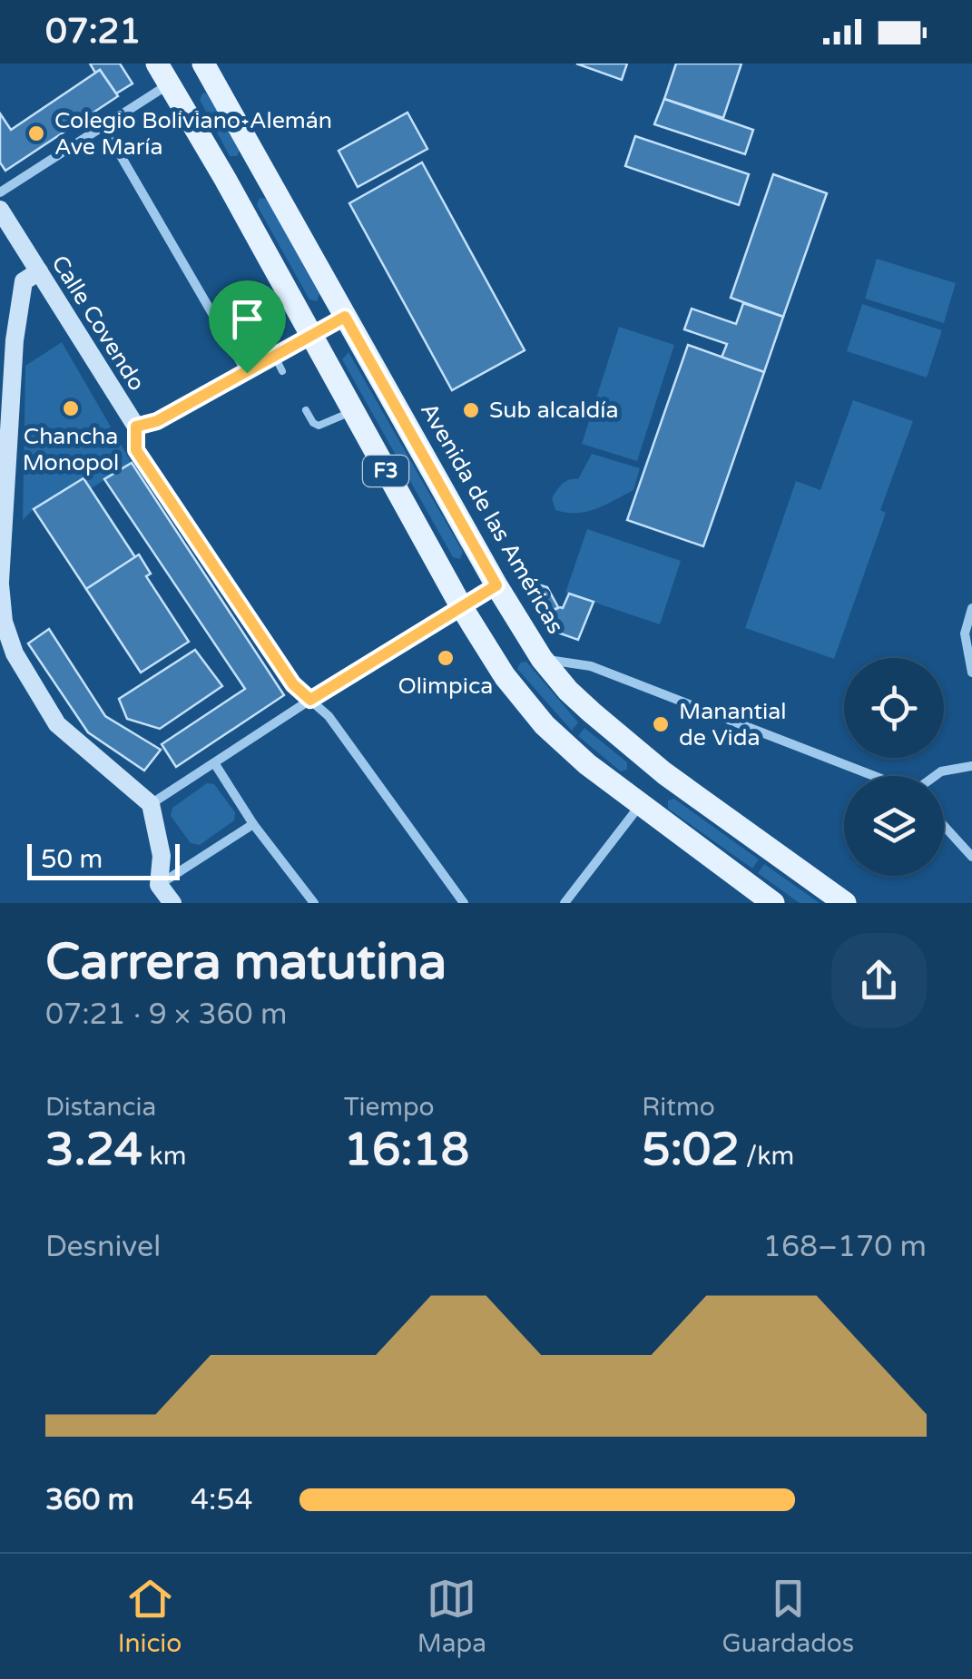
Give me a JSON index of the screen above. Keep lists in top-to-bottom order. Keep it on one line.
{"streets":{"main road":["Calle Covendo","F3","Avenida de las Américas"]},"places":["Colegio Boliviano-Alemán Ave María","Chancha Monopol","Sub alcaldía","Olimpica","Manantial de Vida"],"scale_bar":"50 m","page":{"status":"07:21","scale":"50 m","heading":["Carrera matutina","07:21 · 9 × 360 m"],"stats":[["Distancia","3.24 km"],["Tiempo","16:18"],["Ritmo","5:02 /km"]],"chart":["Desnivel","168–170 m"],"list":[{"name":"360 m","note":"4:54"}],"tabs":["Inicio","Mapa","Guardados"]}}
